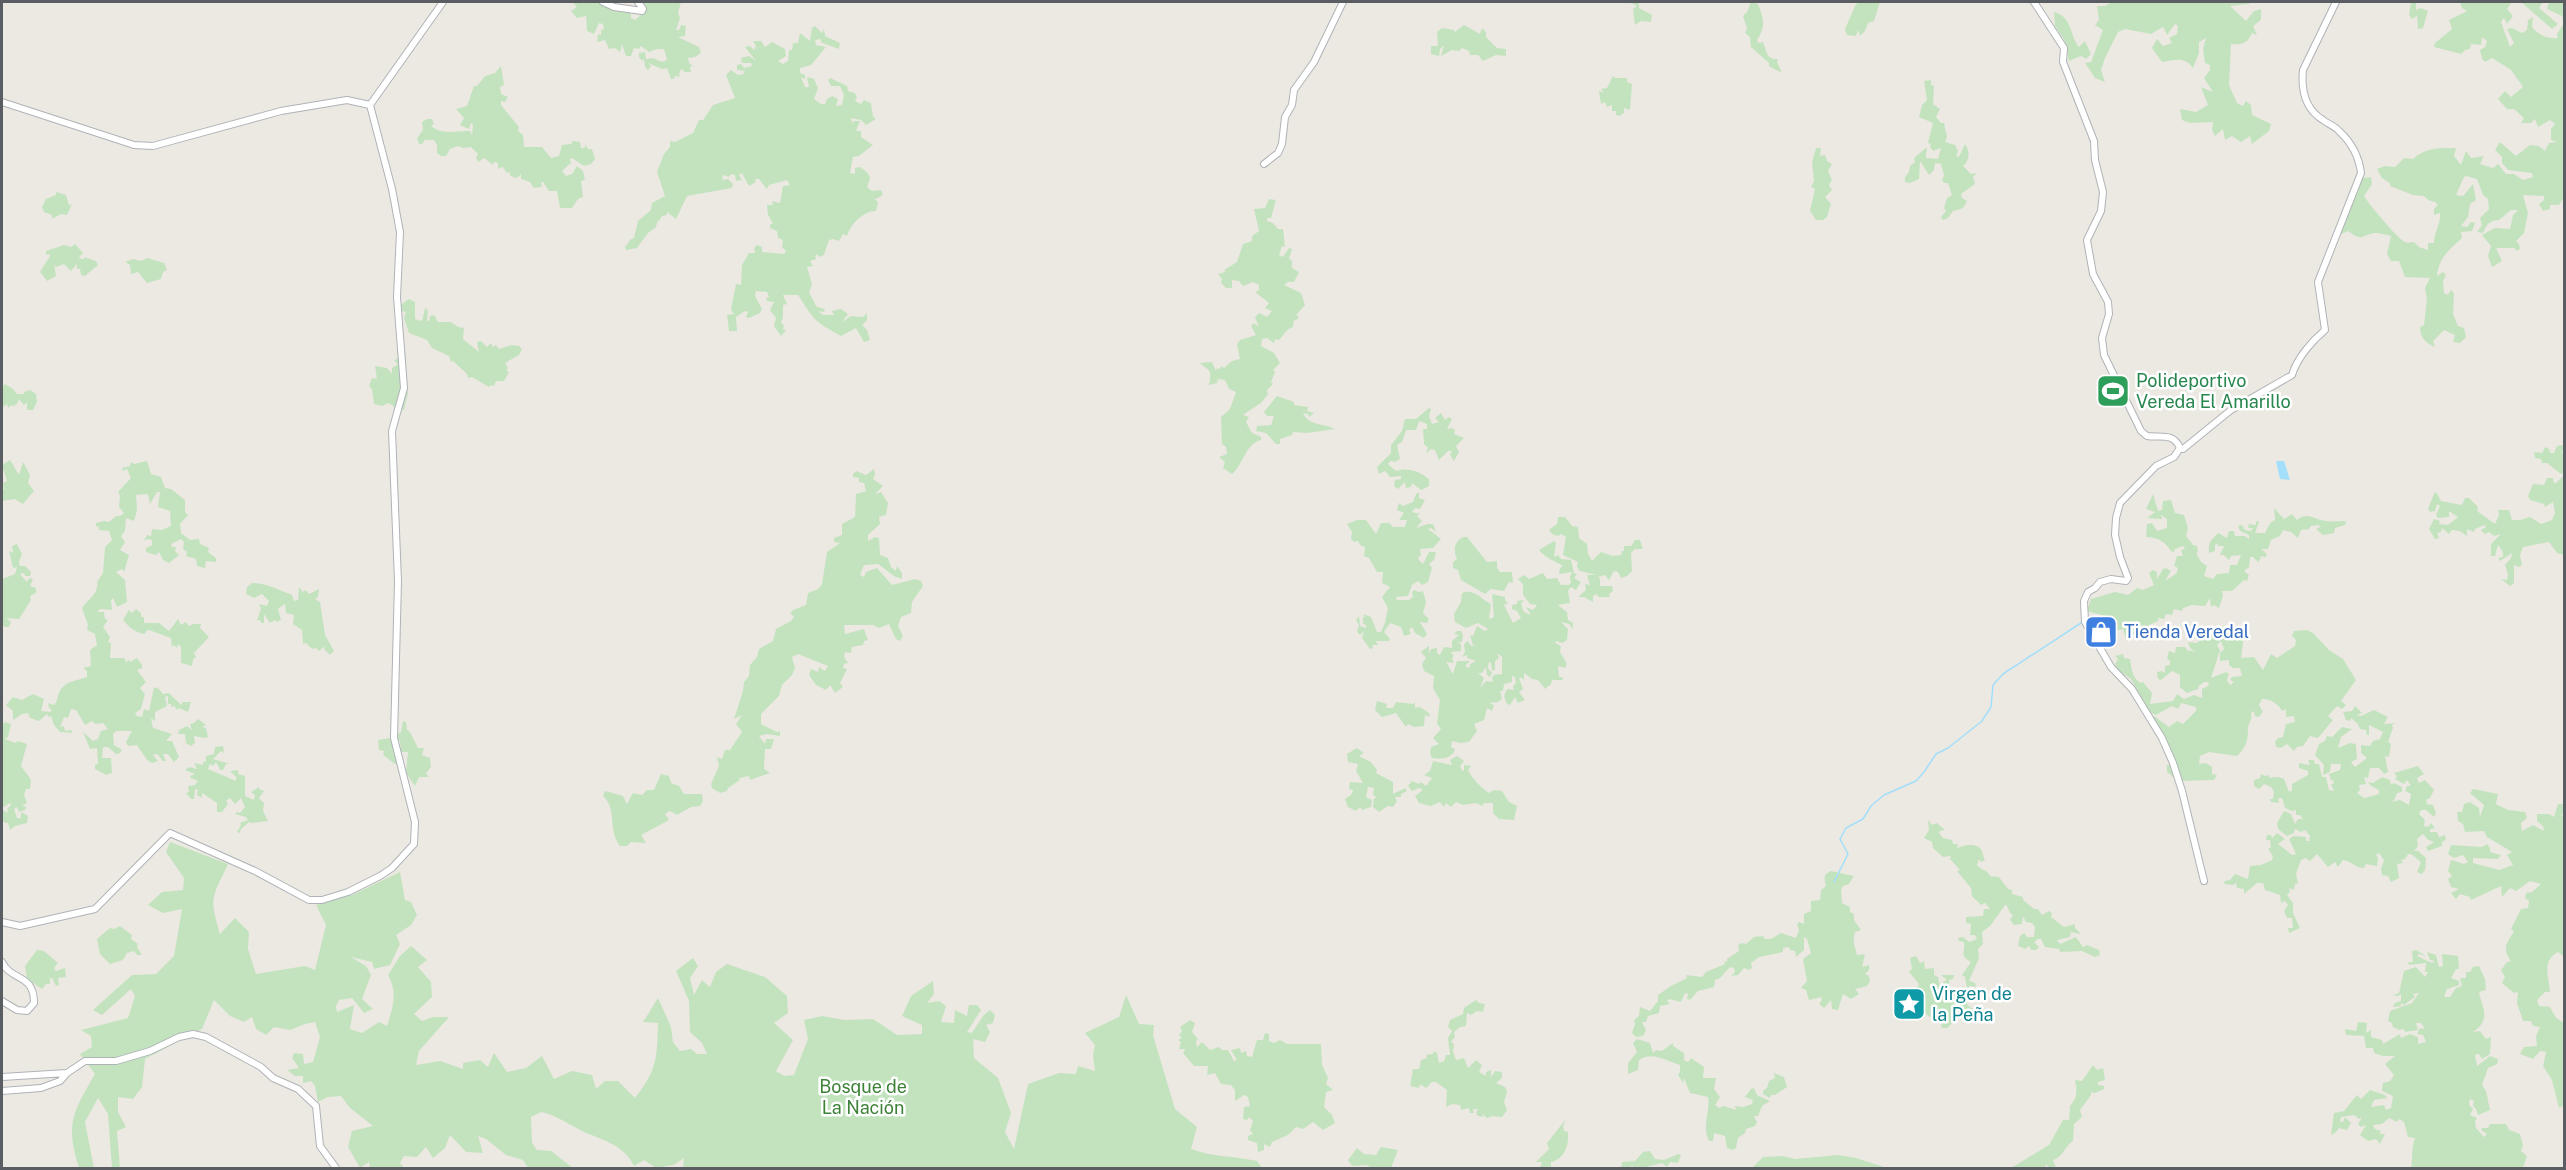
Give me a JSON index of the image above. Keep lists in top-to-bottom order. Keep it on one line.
{"parks":["Bosque de La Nación"],"places":{"sports":["Polideportivo Vereda El Amarillo"],"shop":["Tienda Veredal"],"place":["Virgen de la Peña"]}}
